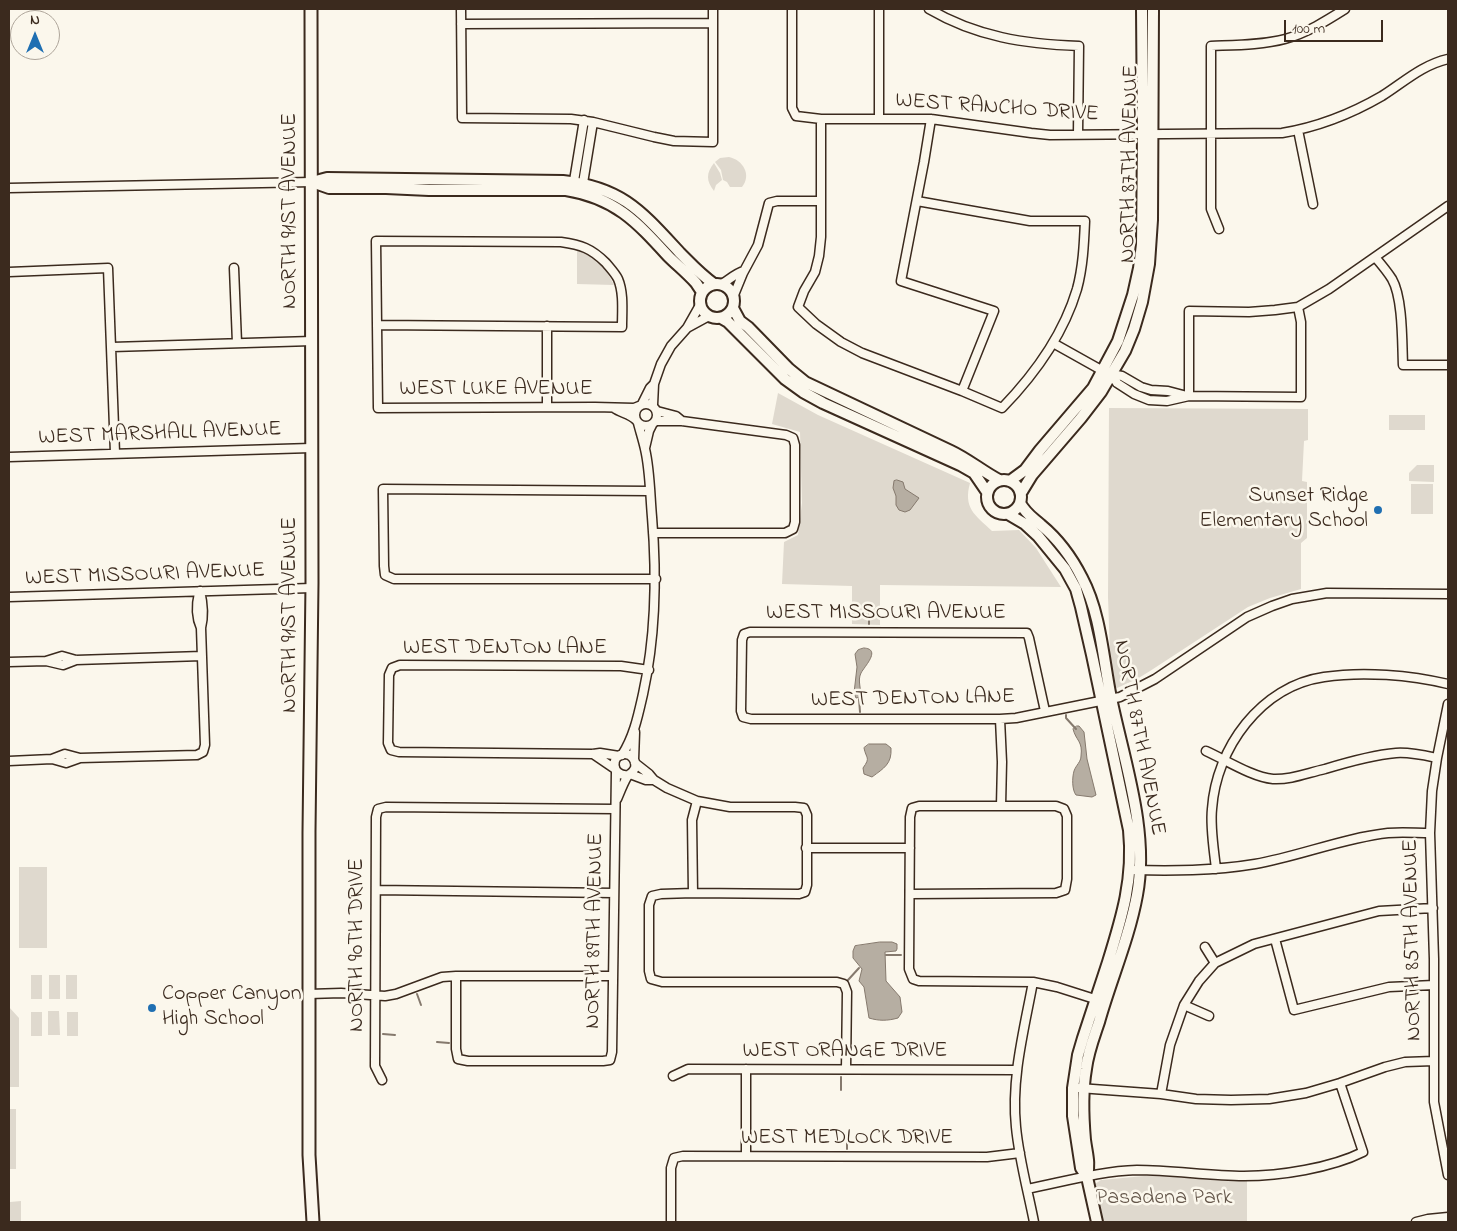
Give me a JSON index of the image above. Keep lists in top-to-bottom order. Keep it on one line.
{"streets":{"main road":["NORTH 91ST AVENUE"],"street":["WEST RANCHO DRIVE","NORTH 87TH AVENUE","WEST LUKE AVENUE","WEST MARSHALL AVENUE","WEST MISSOURI AVENUE","WEST DENTON LANE","NORTH 89TH AVENUE","NORTH 85TH AVENUE","NORTH 90TH DRIVE","WEST ORANGE DRIVE","WEST MEDLOCK DRIVE"]},"crossings":[["WEST RANCHO DRIVE","NORTH 87TH AVENUE"],["NORTH 87TH AVENUE","WEST DENTON LANE"],["NORTH 91ST AVENUE","WEST MARSHALL AVENUE"],["NORTH 91ST AVENUE","WEST MISSOURI AVENUE"],["WEST MISSOURI AVENUE","WEST DENTON LANE"],["NORTH 89TH AVENUE","NORTH 90TH DRIVE"]],"parks":["Pasadena Park"],"places":["Sunset Ridge Elementary School","Copper Canyon High School"],"scale_bar":"100 m","north":"top"}
